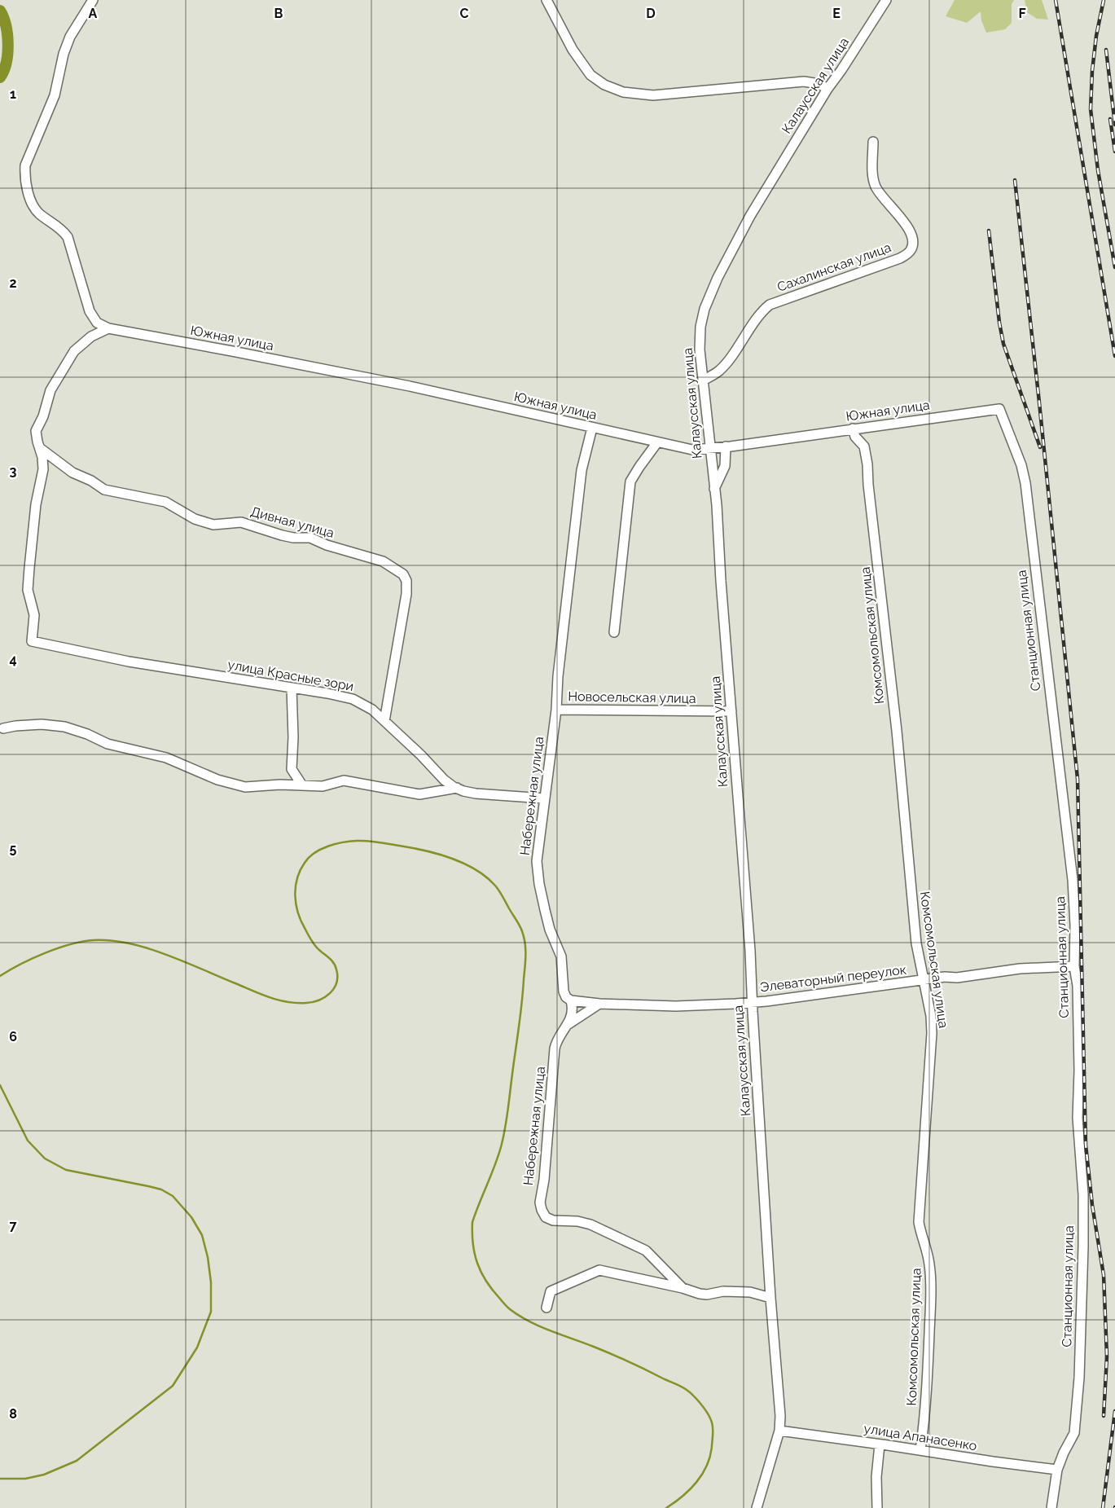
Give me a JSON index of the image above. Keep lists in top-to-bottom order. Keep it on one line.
{"streets":{"street":["Калаусская улица","Сахалинская улица","Южная улица","Дивная улица","Станционная улица","Комсомольская улица","улица Красные зори","Новосельская улица","Набережная улица","Элеваторный переулок","улица Апанасенко"]},"crossings":[["Калаусская улица","Сахалинская улица"],["Калаусская улица","Южная улица"],["Калаусская улица","Новосельская улица"],["Калаусская улица","Элеваторный переулок"],["Калаусская улица","улица Апанасенко"],["Южная улица","Станционная улица"],["Южная улица","Комсомольская улица"],["Южная улица","Набережная улица"],["Дивная улица","улица Красные зори"],["Станционная улица","Элеваторный переулок"],["Станционная улица","улица Апанасенко"],["Комсомольская улица","Элеваторный переулок"],["Комсомольская улица","улица Апанасенко"],["улица Красные зори","Набережная улица"],["Новосельская улица","Набережная улица"],["Набережная улица","Элеваторный переулок"]],"grid":{"columns":["A","B","C","D","E","F"],"rows":["1","2","3","4","5","6","7","8"]}}
